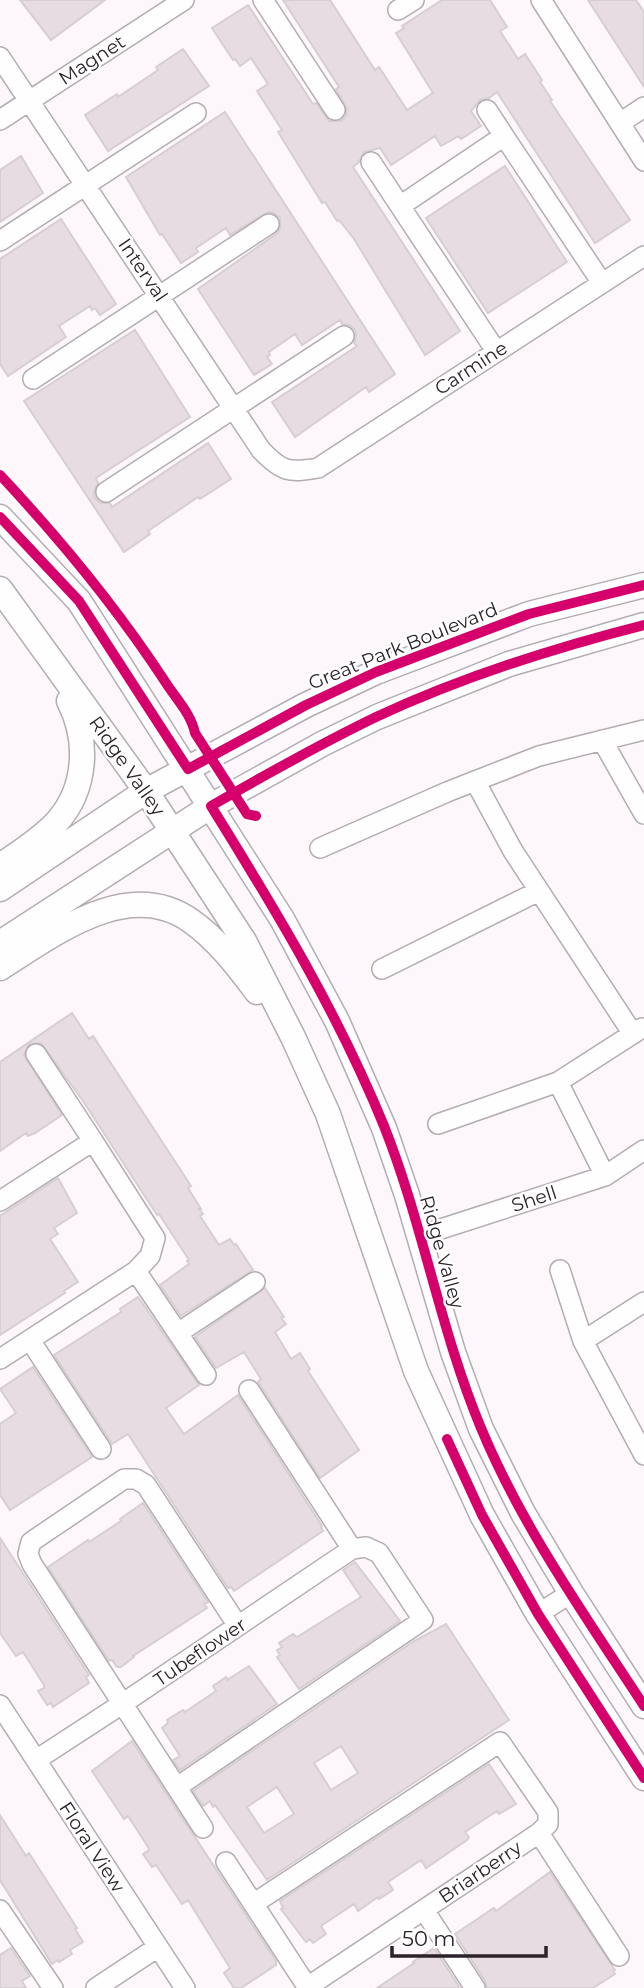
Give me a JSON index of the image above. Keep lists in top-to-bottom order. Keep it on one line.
{"streets":{"main road":["Great Park Boulevard","Ridge Valley"],"street":["Magnet","Interval","Carmine","Shell","Tubeflower","Floral View","Briarberry"]},"crossings":[["Magnet","Interval"],["Interval","Carmine"],["Great Park Boulevard","Ridge Valley"],["Ridge Valley","Shell"],["Tubeflower","Floral View"]],"scale_bar":"50 m"}
